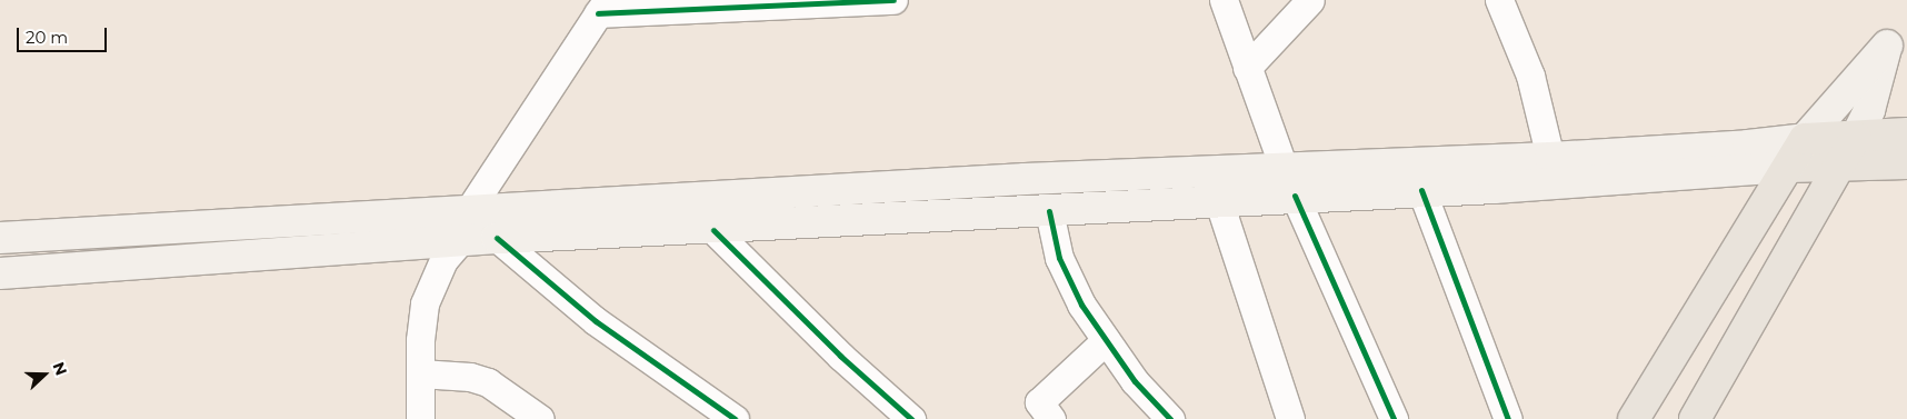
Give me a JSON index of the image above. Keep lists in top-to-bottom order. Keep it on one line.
{"scale_bar":"20 m","north":"right"}
